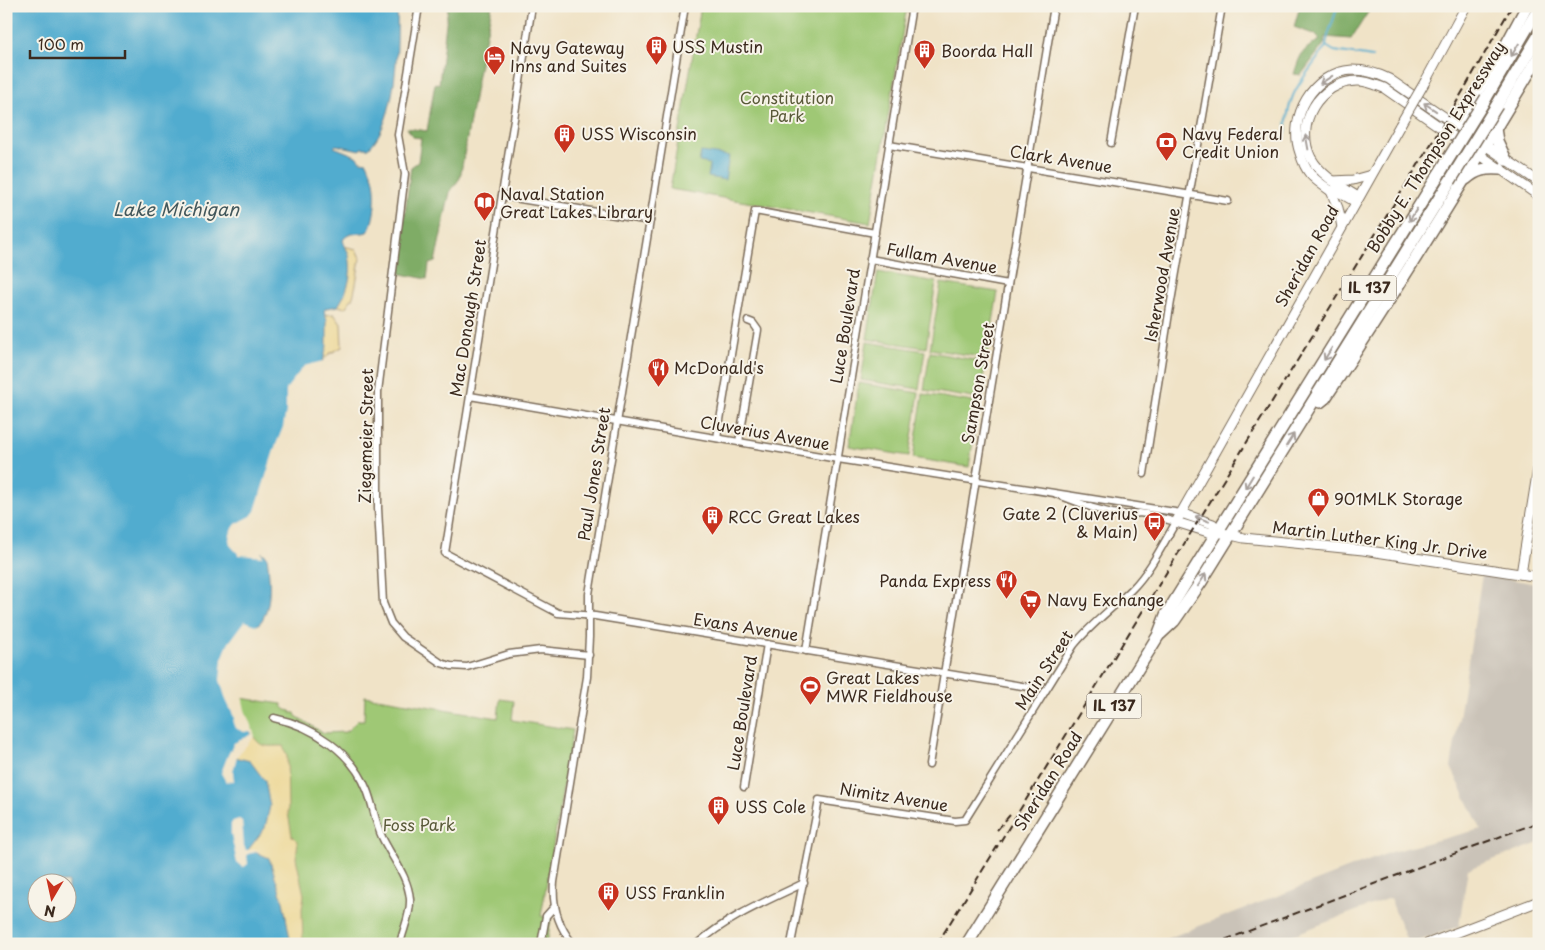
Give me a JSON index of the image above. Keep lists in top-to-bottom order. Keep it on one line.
{"streets":{"highway":["Bobby E. Thompson Expressway","Sheridan Road","IL 137"],"street":["Clark Avenue","Fullam Avenue","Isherwood Avenue","Mac Donough Street","Luce Boulevard","Sampson Street","Cluverius Avenue","Ziegemeier Street","Paul Jones Street","Martin Luther King Jr. Drive","Evans Avenue","Main Street","Nimitz Avenue"]},"crossings":[["Bobby E. Thompson Expressway","Sheridan Road"],["Bobby E. Thompson Expressway","Martin Luther King Jr. Drive"],["Clark Avenue","Isherwood Avenue"],["Clark Avenue","Luce Boulevard"],["Clark Avenue","Sampson Street"],["Sheridan Road","Martin Luther King Jr. Drive"],["Sheridan Road","Main Street"],["Fullam Avenue","Luce Boulevard"],["Fullam Avenue","Sampson Street"],["Mac Donough Street","Cluverius Avenue"],["Mac Donough Street","Evans Avenue"],["Luce Boulevard","Cluverius Avenue"],["Luce Boulevard","Evans Avenue"],["Sampson Street","Cluverius Avenue"],["Sampson Street","Evans Avenue"],["Cluverius Avenue","Paul Jones Street"],["Ziegemeier Street","Paul Jones Street"],["Paul Jones Street","Evans Avenue"],["Martin Luther King Jr. Drive","Main Street"],["Main Street","Nimitz Avenue"]],"water":["Lake Michigan"],"parks":["Constitution Park","Foss Park"],"places":{"building":["USS Mustin","Boorda Hall","USS Wisconsin","RCC Great Lakes","USS Cole","USS Franklin"],"hotel":["Navy Gateway Inns and Suites"],"bank":["Navy Federal Credit Union"],"library":["Naval Station Great Lakes Library"],"restaurant":["McDonald's","Panda Express"],"shop":["901MLK Storage"],"bus stop":["Gate 2 (Cluverius & Main)"],"supermarket":["Navy Exchange"],"sports":["Great Lakes MWR Fieldhouse"]},"scale_bar":"100 m","north":"bottom"}
